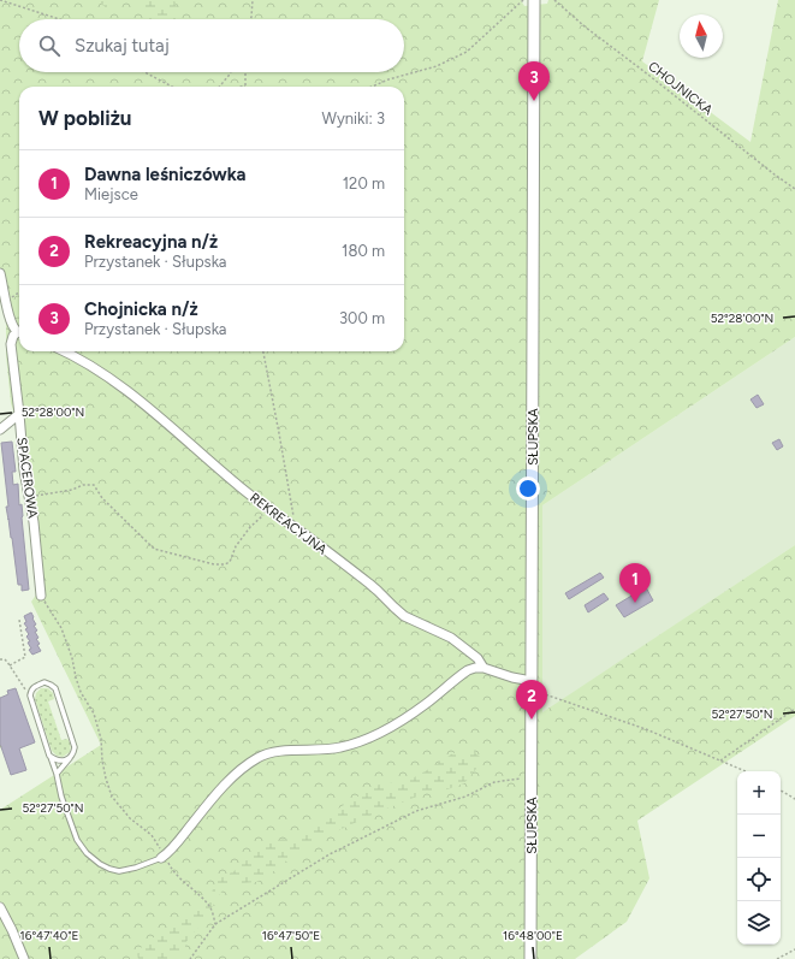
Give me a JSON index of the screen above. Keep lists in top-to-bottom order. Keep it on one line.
{"streets":{"street":["SŁUPSKA","SPACEROWA","REKREACYJNA"],"path":["CHOJNICKA"]},"crossings":[["SŁUPSKA","REKREACYJNA"]],"north":"top","page":{"search":"Szukaj tutaj","pins":["3","1","2"],"heading":["W pobliżu","Wyniki: 3"],"list":[{"mark":"1","name":"Dawna leśniczówka","note":"Miejsce","value":"120 m"},{"mark":"2","name":"Rekreacyjna n/ż","note":"Przystanek · Słupska","value":"180 m"},{"mark":"3","name":"Chojnicka n/ż","note":"Przystanek · Słupska","value":"300 m"}],"map_buttons":["+","−"]},"coordinates":["52°28'00\"N","52°27'50\"N","16°47'40\"E","16°47'50\"E","16°48'00\"E"]}
